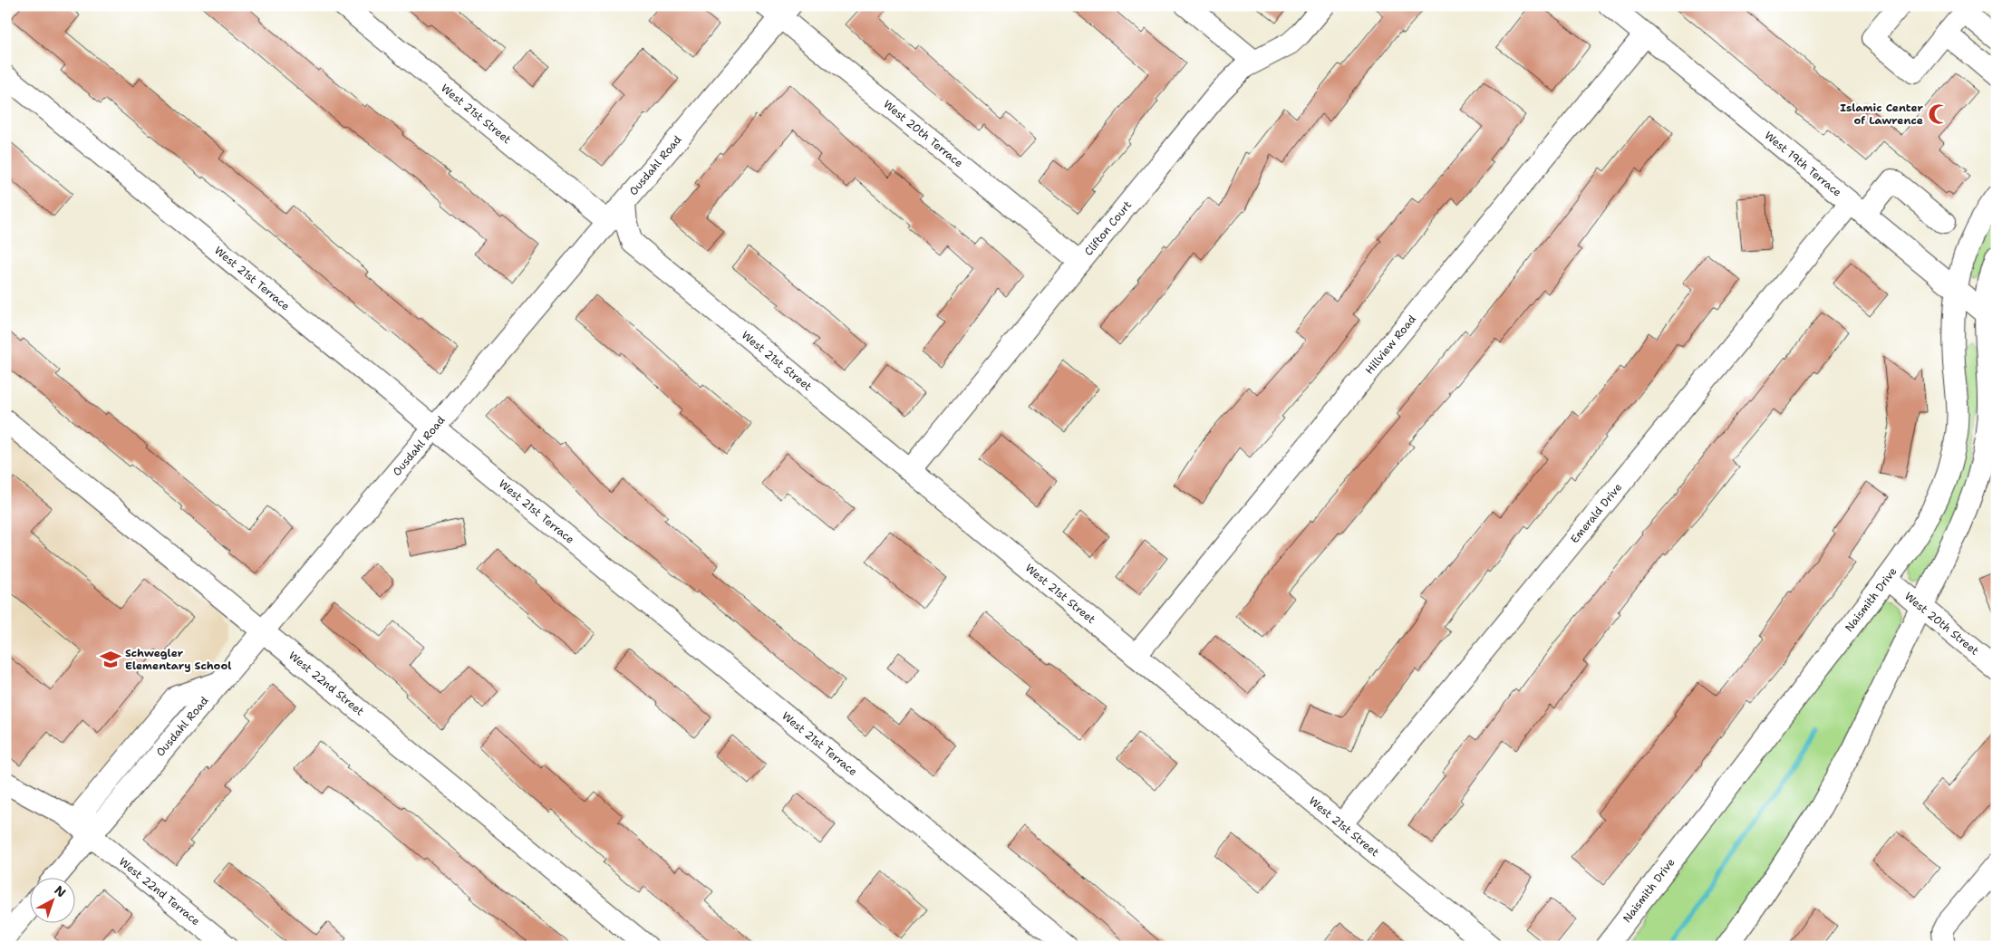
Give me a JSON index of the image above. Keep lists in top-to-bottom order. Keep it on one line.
{"streets":{"street":["West 21st Street","West 20th Terrace","West 19th Terrace","Ousdahl Road","Clifton Court","West 21st Terrace","Hillview Road","Emerald Drive","Naismith Drive","West 20th Street","West 22nd Street","West 22nd Terrace"]},"crossings":[["West 21st Street","Ousdahl Road"],["West 21st Street","Clifton Court"],["West 21st Street","Hillview Road"],["West 21st Street","Emerald Drive"],["West 20th Terrace","Ousdahl Road"],["West 20th Terrace","Clifton Court"],["West 19th Terrace","Hillview Road"],["West 19th Terrace","Emerald Drive"],["West 19th Terrace","Naismith Drive"],["Ousdahl Road","West 21st Terrace"],["Ousdahl Road","West 22nd Street"],["Ousdahl Road","West 22nd Terrace"],["Naismith Drive","West 20th Street"]],"places":{"mosque":["Islamic Center of Lawrence"],"school or university":["Schwegler Elementary School"]},"north":"top right"}
